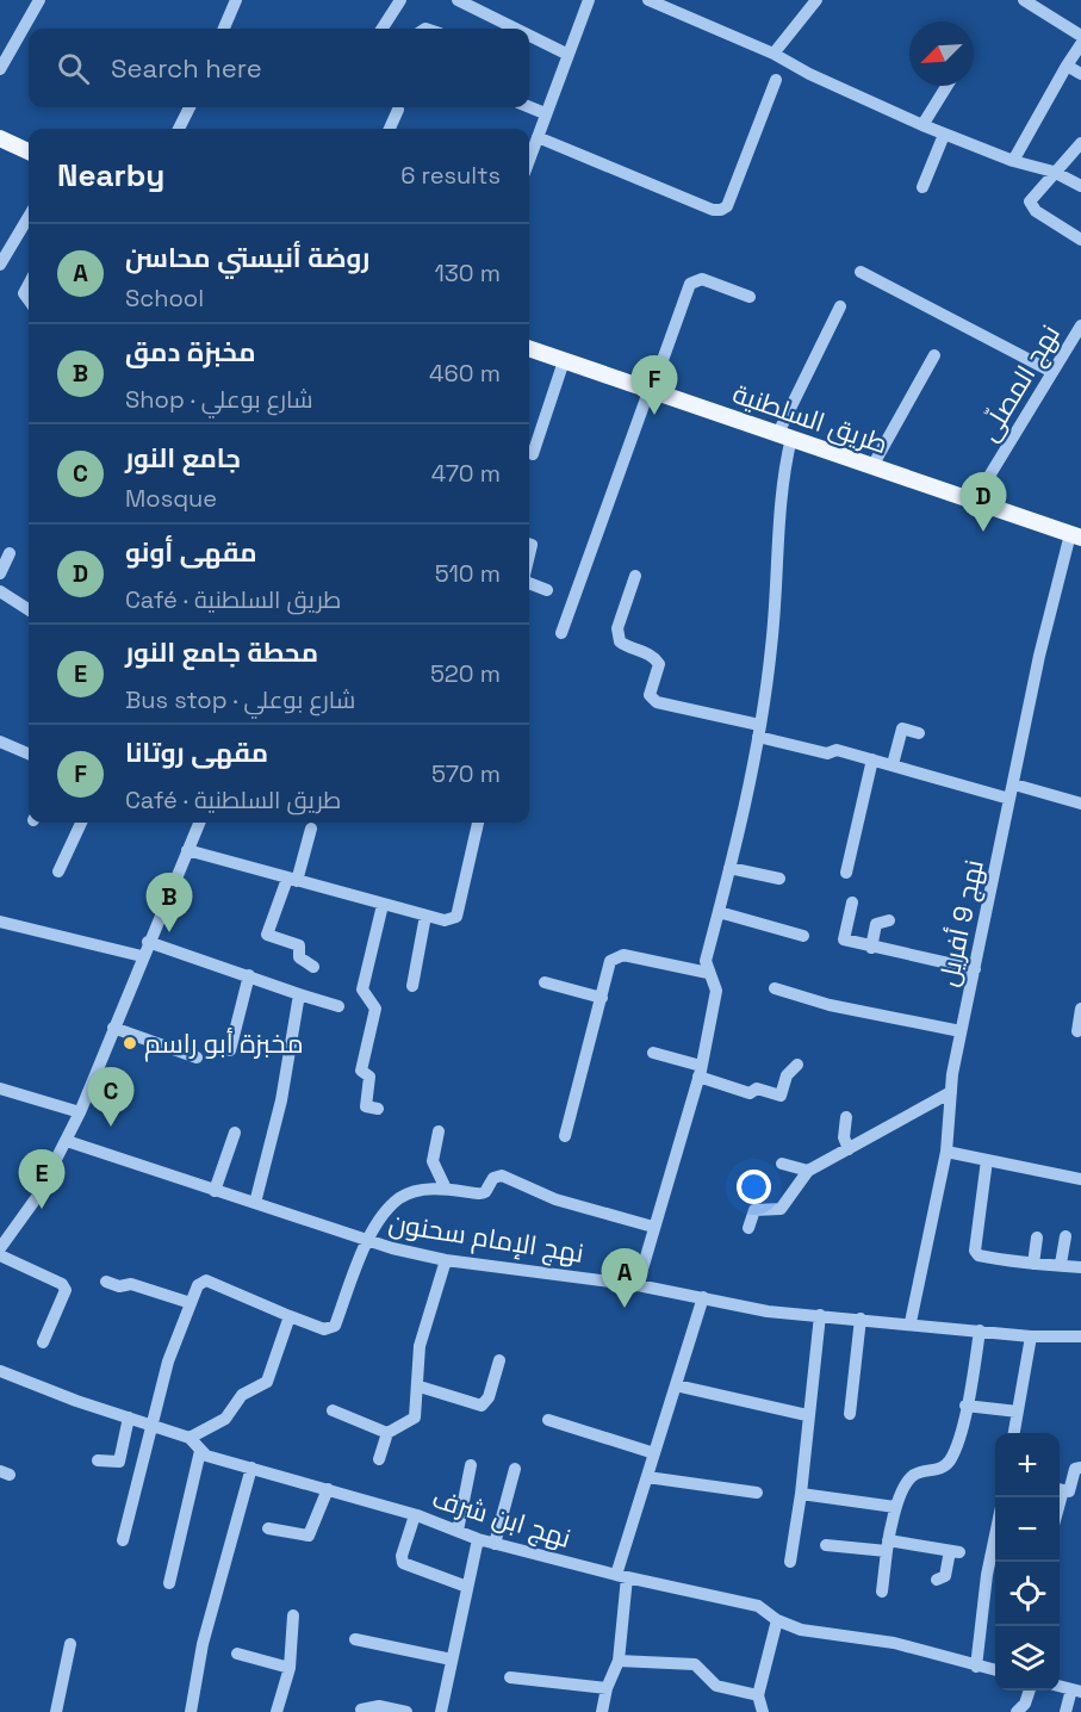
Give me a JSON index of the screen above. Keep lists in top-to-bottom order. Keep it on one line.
{"streets":{"main road":["طريق السلطنية"],"street":["نهج المصلّى","نهج 9 أفريل","نهج الإمام سحنون","نهج ابن شرف"]},"crossings":[["نهج المصلّى","طريق السلطنية"],["طريق السلطنية","نهج 9 أفريل"],["نهج 9 أفريل","نهج الإمام سحنون"]],"places":["مخبزة أبو راسم"],"north":"bottom left","page":{"search":"Search here","heading":["Nearby","6 results"],"list":[{"mark":"A","name":"روضة أنيستي محاسن","note":"School","value":"130 m"},{"mark":"B","name":"مخبزة دمق","note":"Shop · شارع بوعلي","value":"460 m"},{"mark":"C","name":"جامع النور","note":"Mosque","value":"470 m"},{"mark":"D","name":"مقهى أونو","note":"Café · طريق السلطنية","value":"510 m"},{"mark":"E","name":"محطة جامع النور","note":"Bus stop · شارع بوعلي","value":"520 m"},{"mark":"F","name":"مقهى روتانا","note":"Café · طريق السلطنية","value":"570 m"}],"pins":["F","D","B","C","E","A"],"map_buttons":["+","−"]}}
